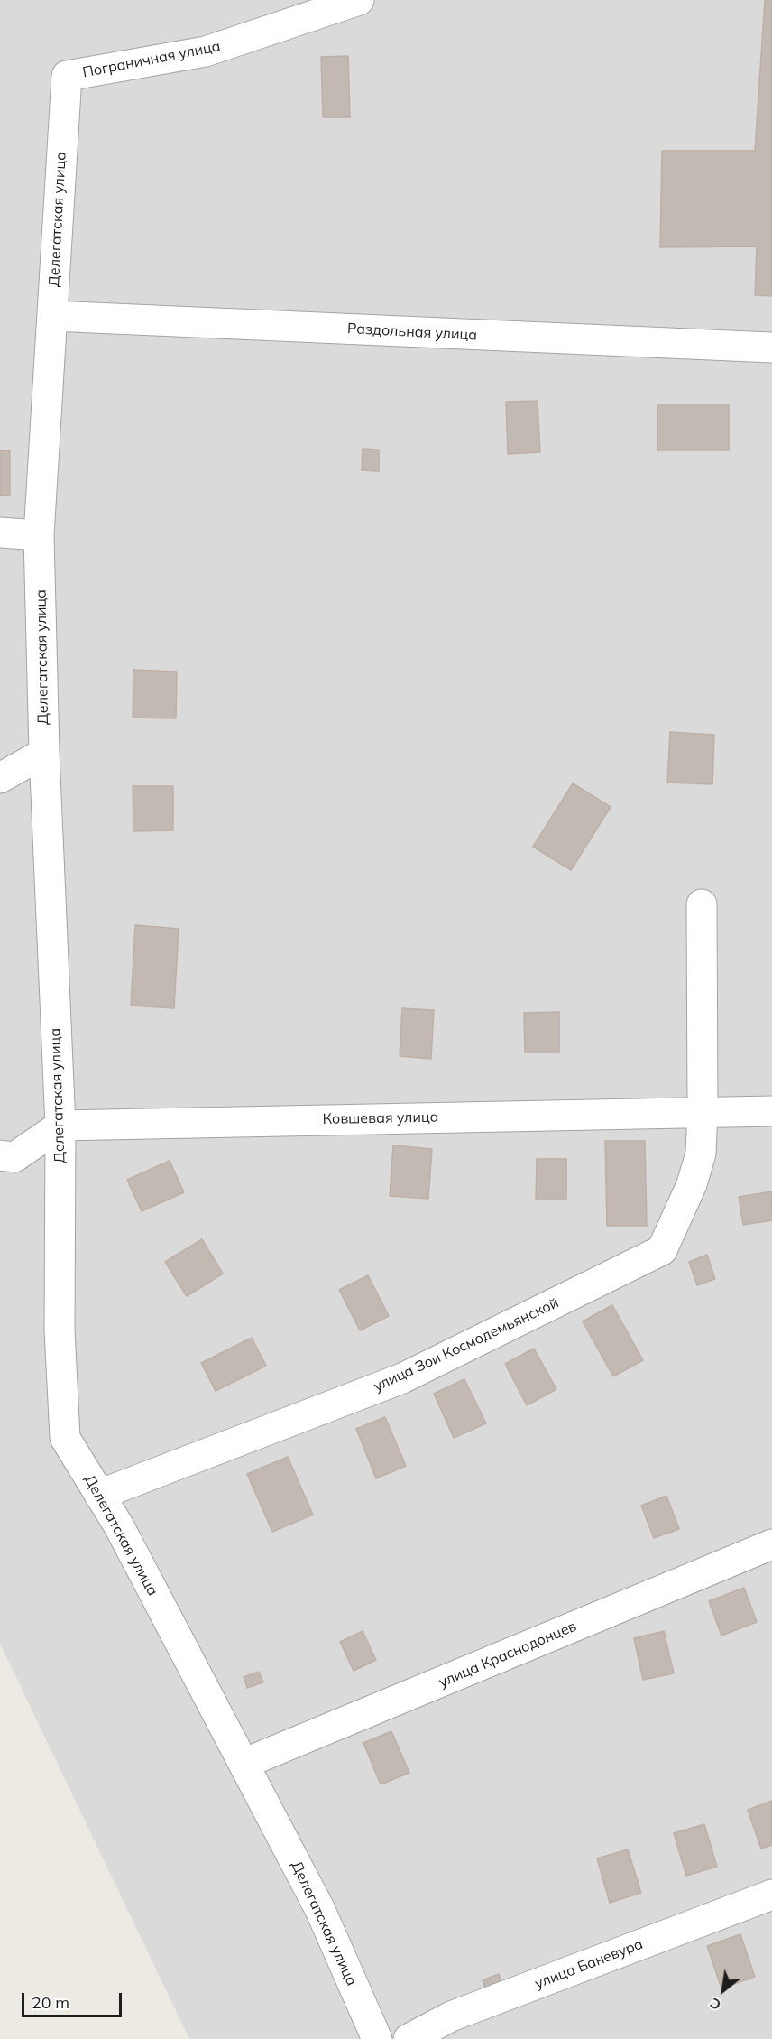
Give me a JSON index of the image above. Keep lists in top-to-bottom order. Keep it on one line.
{"streets":{"street":["Пограничная улица","Делегатская улица","Раздольная улица","Ковшевая улица","улица Зои Космодемьянской","улица Краснодонцев","улица Баневура"]},"crossings":[["Пограничная улица","Делегатская улица"],["Делегатская улица","Раздольная улица"],["Делегатская улица","Ковшевая улица"],["Делегатская улица","улица Зои Космодемьянской"],["Делегатская улица","улица Краснодонцев"],["Ковшевая улица","улица Зои Космодемьянской"]],"scale_bar":"20 m","north":"bottom left"}
